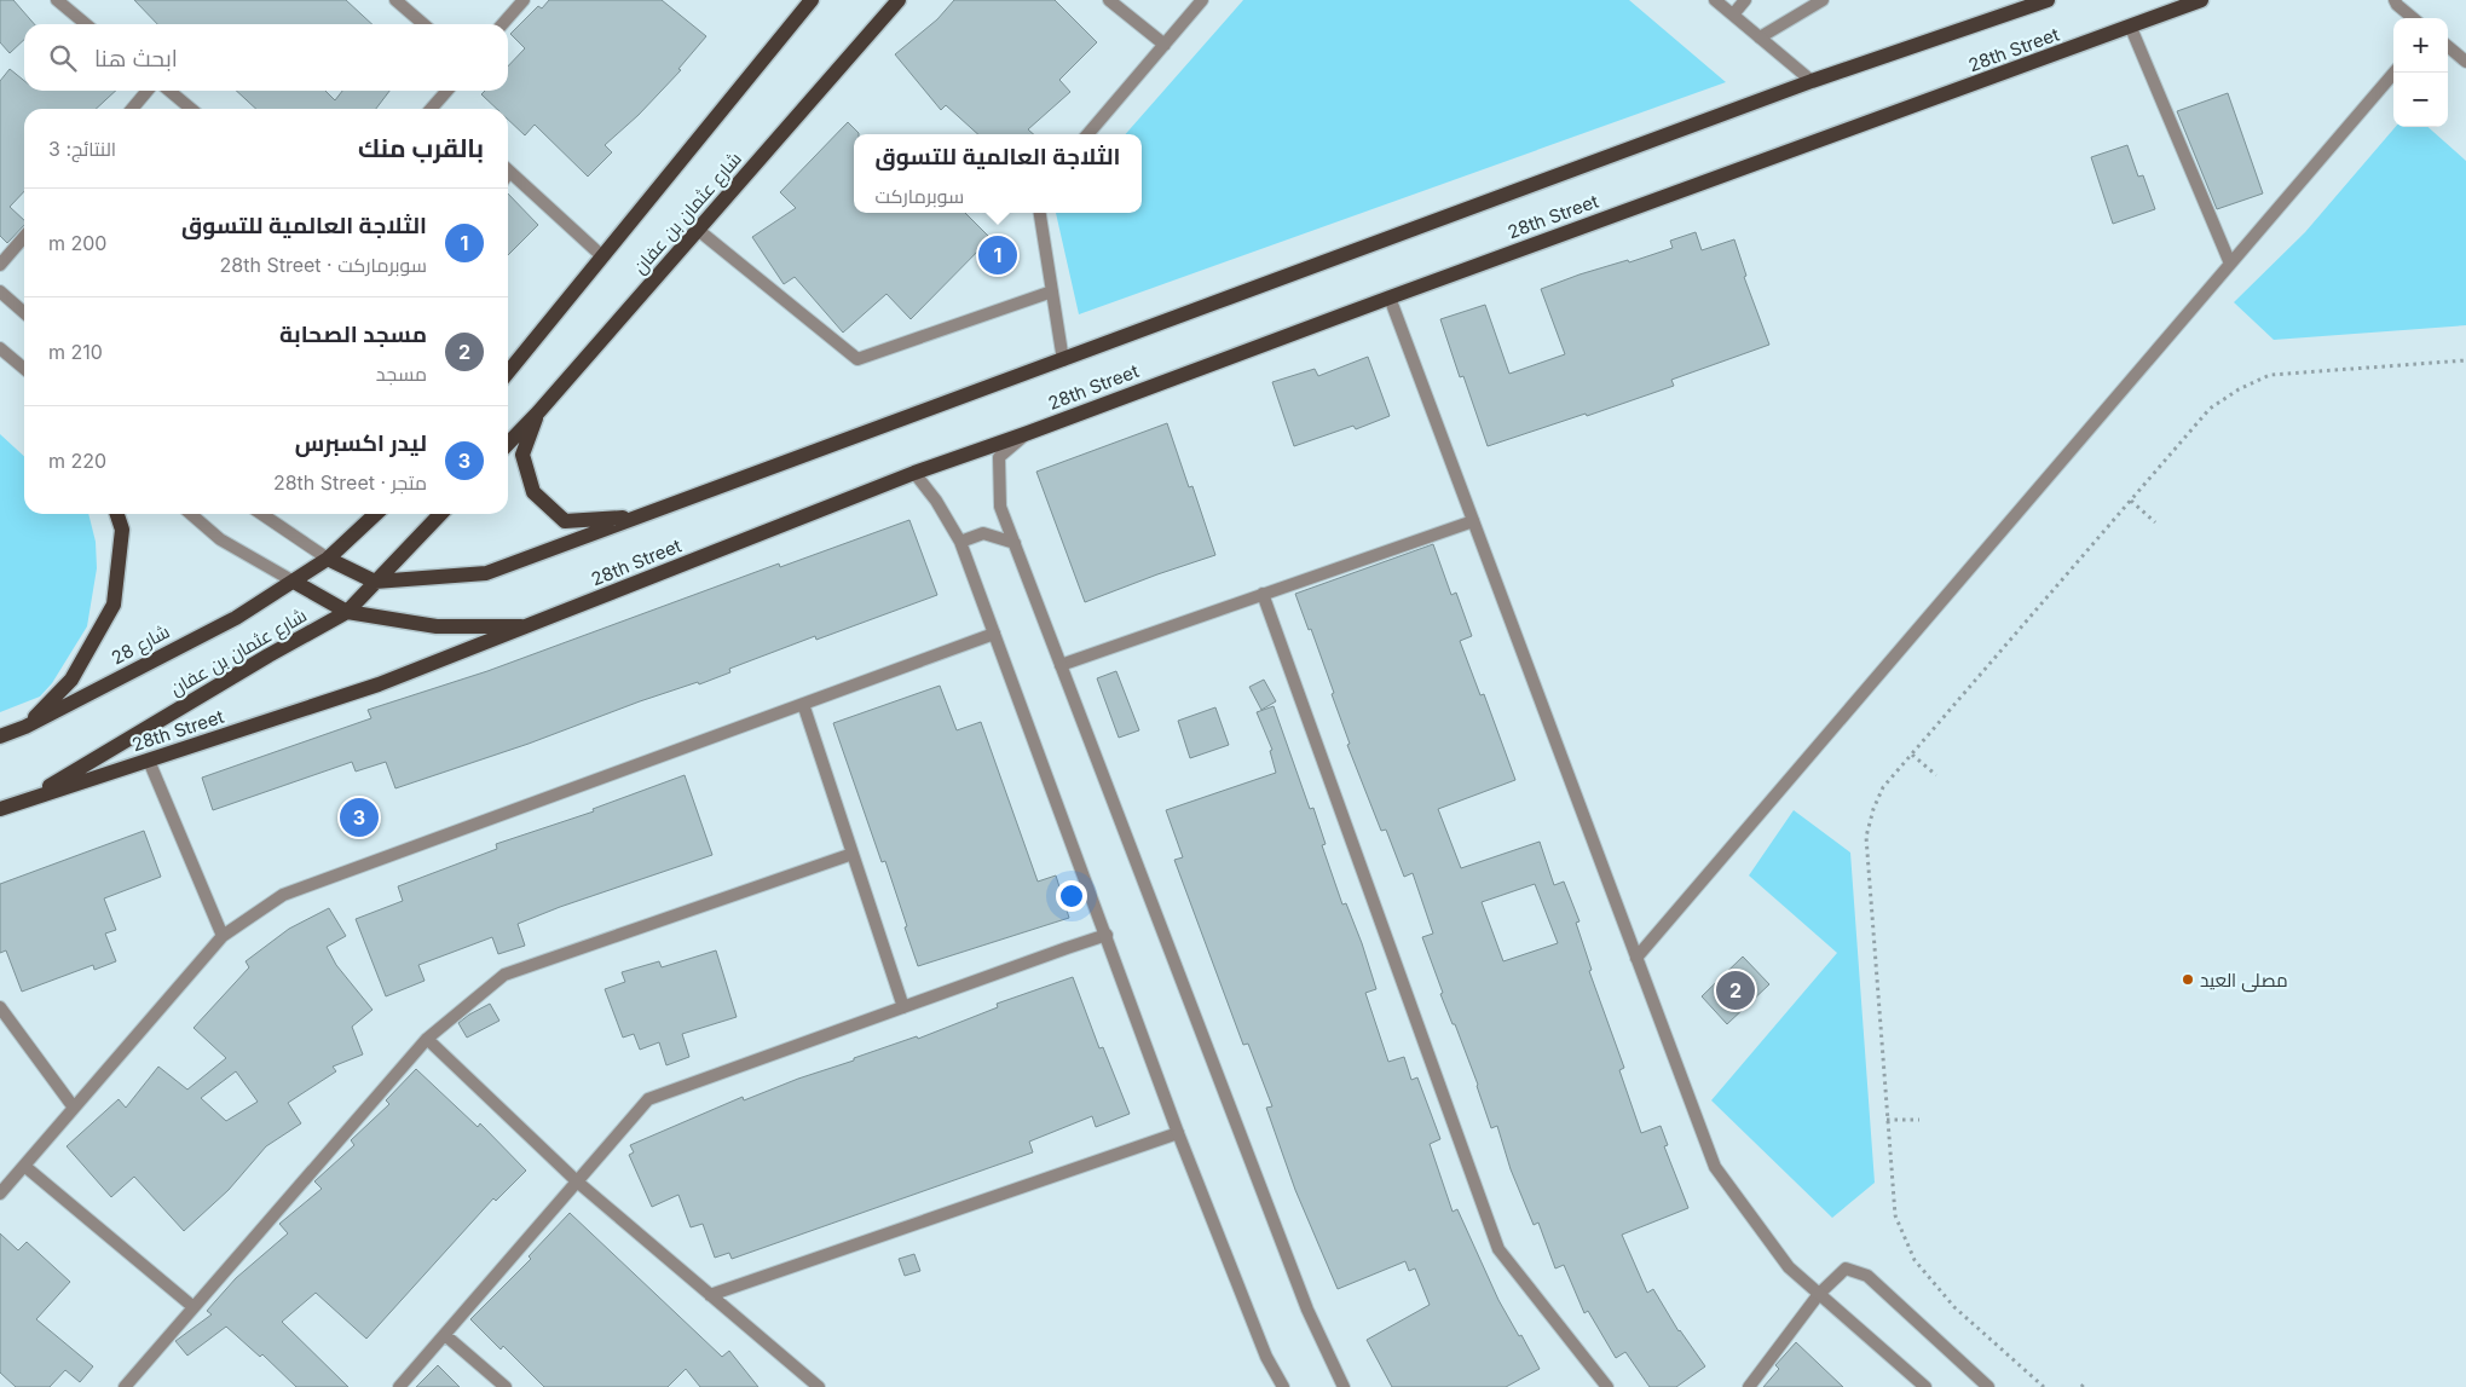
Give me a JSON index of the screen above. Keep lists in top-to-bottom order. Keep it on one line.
{"streets":{"main road":["28th Street","شارع عثمان بن عفان","شارع 28"]},"crossings":[["28th Street","شارع عثمان بن عفان"],["شارع عثمان بن عفان","شارع 28"]],"places":["مصلى العيد"],"page":{"map_buttons":["+","−"],"search":"ابحث هنا","heading":["بالقرب منك","النتائج: 3"],"popup":["الثلاجة العالمية للتسوق","سوبرماركت"],"list":[{"mark":"1","name":"الثلاجة العالمية للتسوق","note":"سوبرماركت · 28th Street","value":"200 m"},{"mark":"2","name":"مسجد الصحابة","note":"مسجد","value":"210 m"},{"mark":"3","name":"ليدر اكسبرس","note":"متجر · 28th Street","value":"220 m"}],"pins":["1","3","2"]}}
